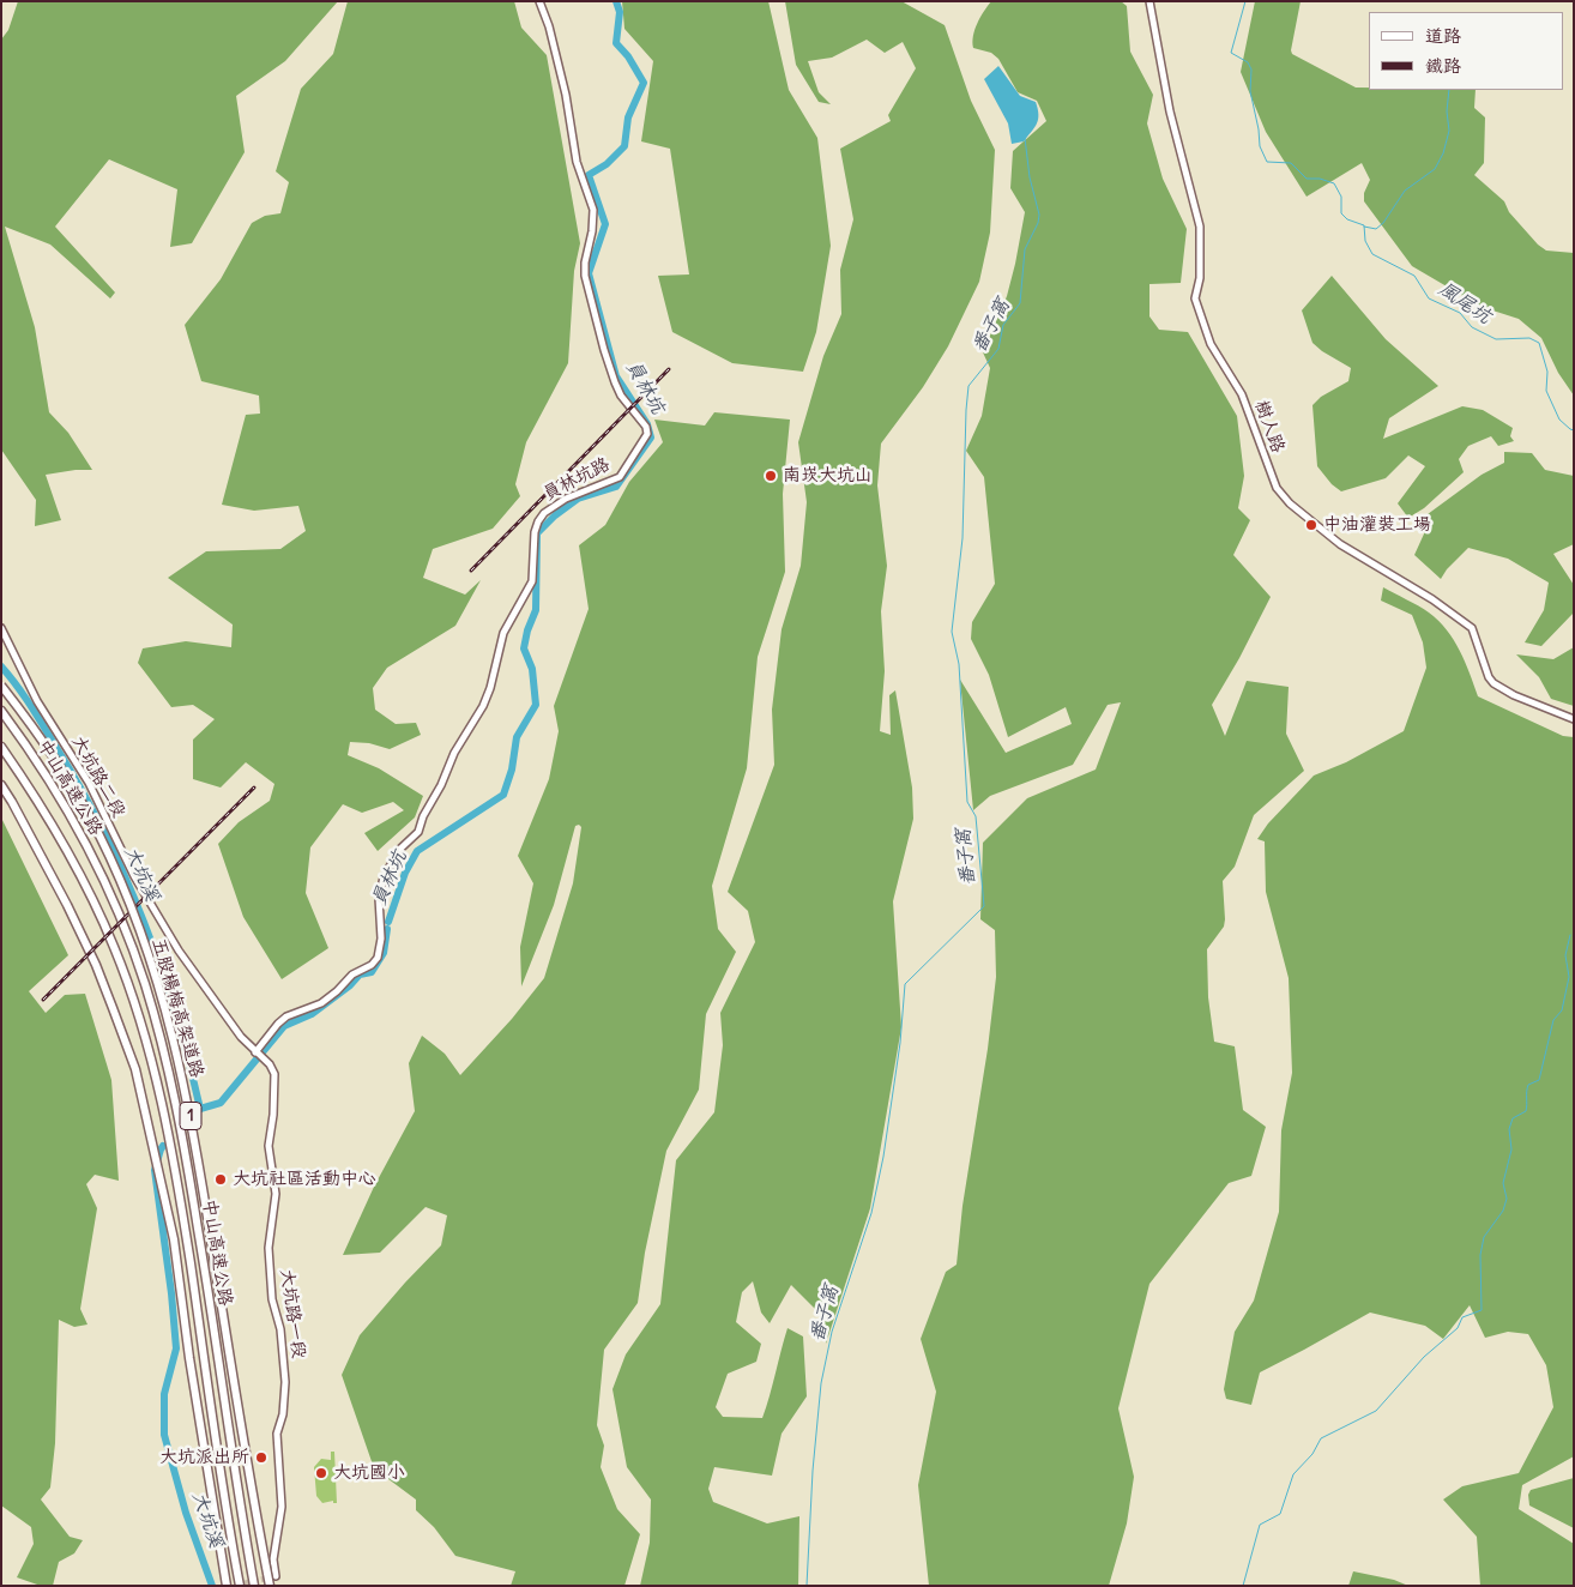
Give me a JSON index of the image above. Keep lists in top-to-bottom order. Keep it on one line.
{"streets":{"highway":["中山高速公路","五股楊梅高架道路","1"],"street":["樹人路","員林坑路","大坑路二段","大坑路一段"]},"crossings":[["員林坑路","大坑路二段"],["員林坑路","大坑路一段"],["大坑路二段","大坑路一段"]],"water":["風尾坑","番子窩","員林坑","大坑溪"],"places":["南崁大坑山","中油灌裝工場","大坑社區活動中心","大坑派出所","大坑國小"],"legend":["道路","鐵路"]}
